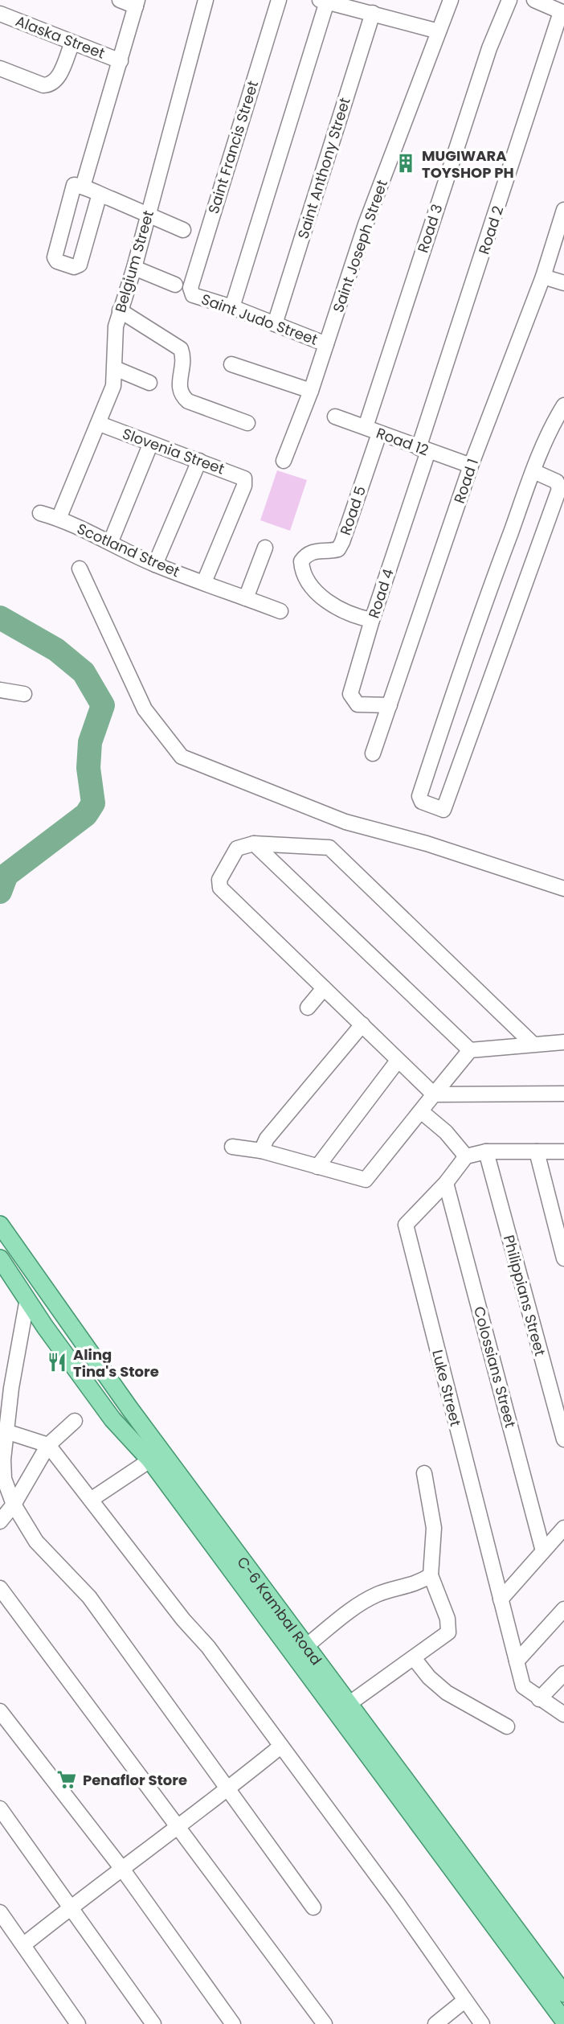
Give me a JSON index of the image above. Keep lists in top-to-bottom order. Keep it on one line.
{"streets":{"main road":["C-6 Kambal Road"],"street":["Alaska Street","Saint Francis Street","Saint Anthony Street","Road 3","Road 2","Saint Joseph Street","Belgium Street","Saint Judo Street","Road 12","Slovenia Street","Road 1","Road 5","Scotland Street","Road 4","Philippians Street","Colossians Street","Luke Street"]},"crossings":[["Saint Francis Street","Saint Judo Street"],["Saint Anthony Street","Saint Judo Street"],["Road 3","Road 12"],["Road 2","Road 12"],["Road 2","Road 4"],["Saint Joseph Street","Saint Judo Street"],["Belgium Street","Slovenia Street"],["Belgium Street","Scotland Street"],["Road 12","Road 1"],["Road 12","Road 5"],["Road 12","Road 4"],["Slovenia Street","Scotland Street"],["Road 1","Road 4"],["Road 5","Road 4"],["Colossians Street","Luke Street"]],"places":{"building":["MUGIWARA TOYSHOP PH"],"restaurant":["Aling Tina's Store"],"supermarket":["Penaflor Store"]}}
